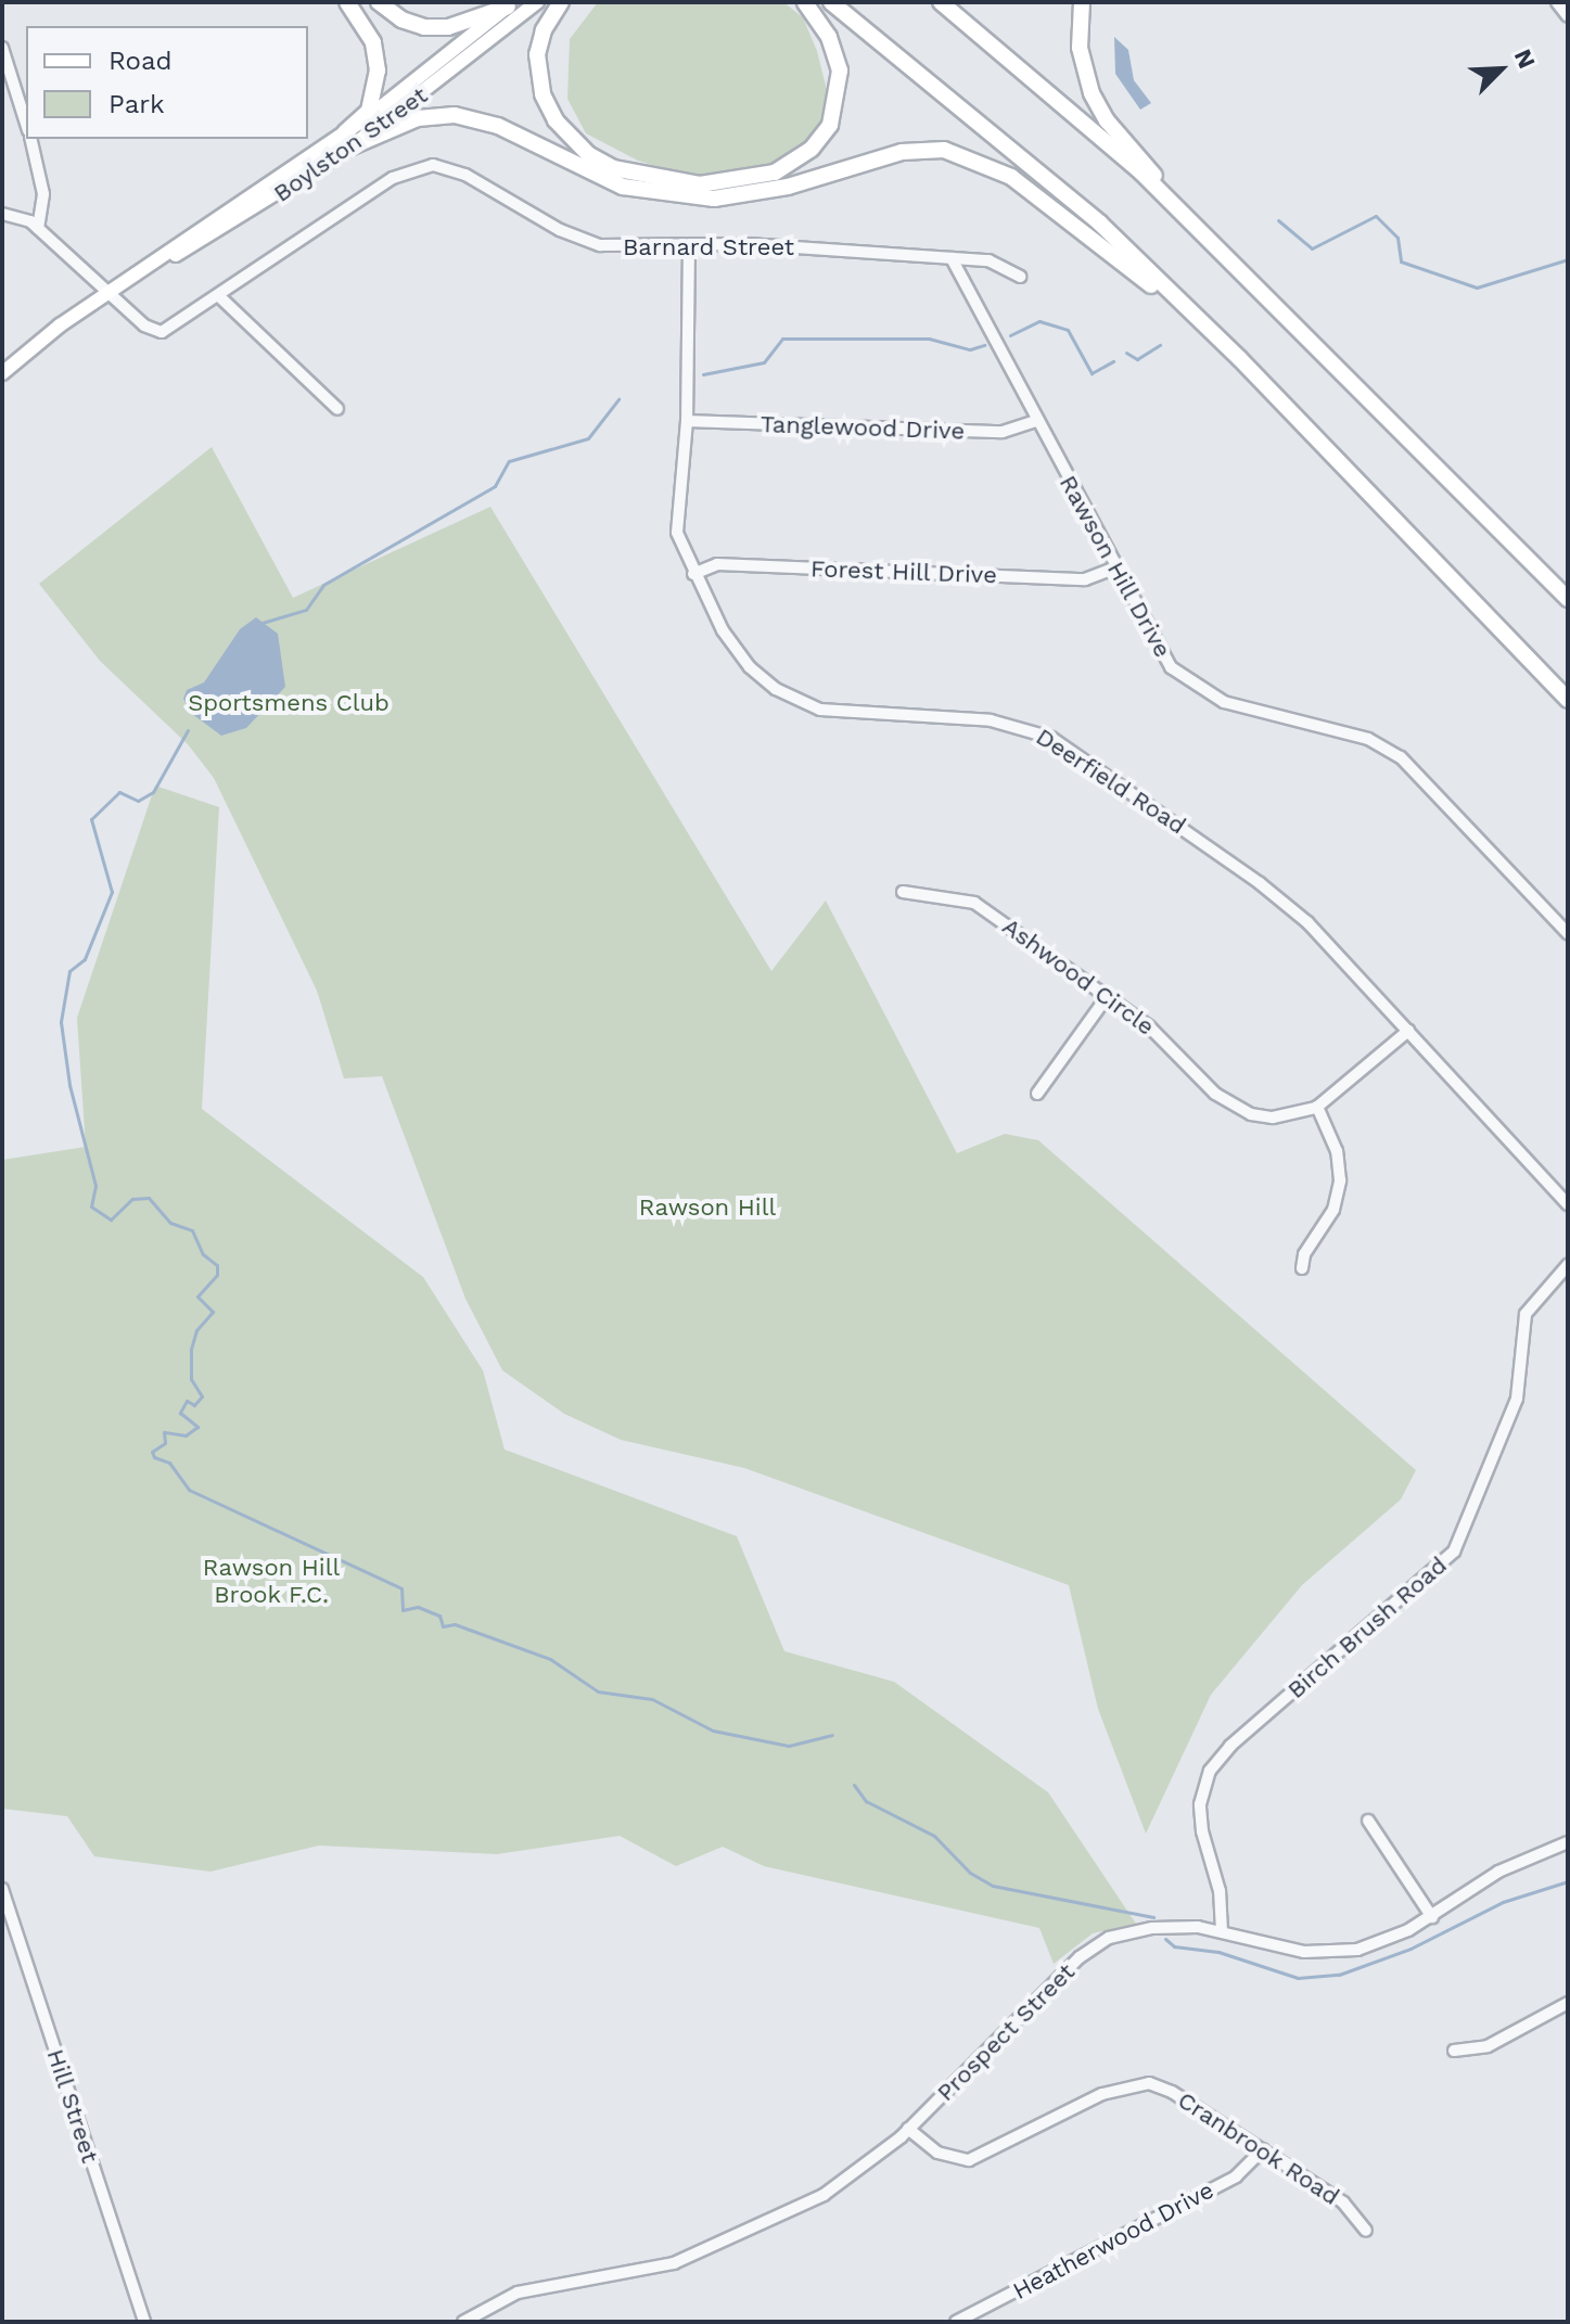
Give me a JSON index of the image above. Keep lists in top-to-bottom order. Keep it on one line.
{"streets":{"main road":["Boylston Street"],"street":["Barnard Street","Tanglewood Drive","Rawson Hill Drive","Forest Hill Drive","Deerfield Road","Ashwood Circle","Birch Brush Road","Prospect Street","Hill Street","Cranbrook Road","Heatherwood Drive"]},"crossings":[["Boylston Street","Barnard Street"],["Barnard Street","Rawson Hill Drive"],["Barnard Street","Deerfield Road"],["Tanglewood Drive","Rawson Hill Drive"],["Tanglewood Drive","Deerfield Road"],["Rawson Hill Drive","Forest Hill Drive"],["Forest Hill Drive","Deerfield Road"],["Deerfield Road","Ashwood Circle"],["Birch Brush Road","Prospect Street"],["Prospect Street","Cranbrook Road"],["Cranbrook Road","Heatherwood Drive"]],"parks":["Sportsmens Club","Rawson Hill","Rawson Hill Brook F.C."],"legend":["Road","Park"],"north":"top right"}
